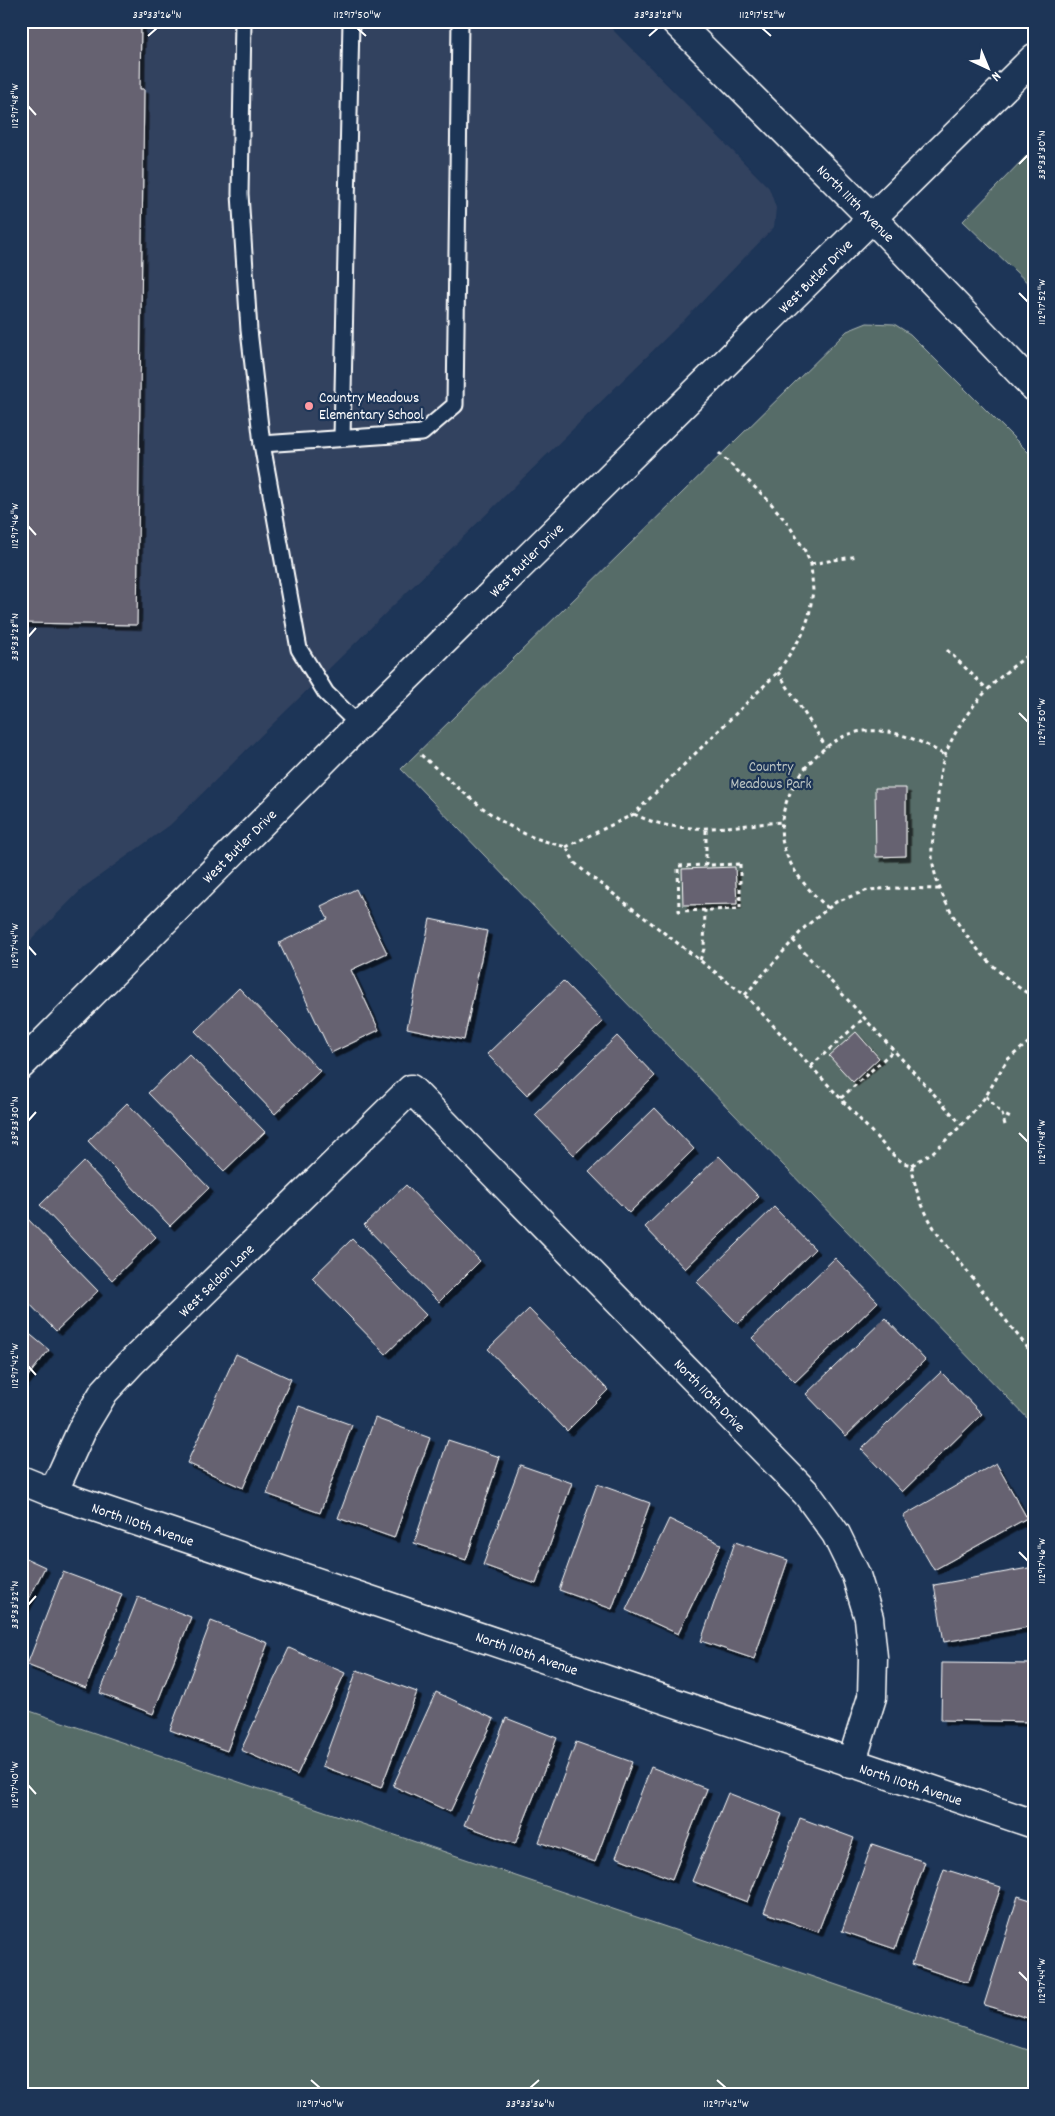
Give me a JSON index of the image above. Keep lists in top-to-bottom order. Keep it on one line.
{"streets":{"street":["North 111th Avenue","West Butler Drive","West Seldon Lane","North 110th Drive","North 110th Avenue"]},"crossings":[["North 111th Avenue","West Butler Drive"],["West Seldon Lane","North 110th Drive"],["West Seldon Lane","North 110th Avenue"],["North 110th Drive","North 110th Avenue"]],"parks":["Country Meadows Park"],"places":["Country Meadows Elementary School"],"north":"bottom right","coordinates":["33°33'26\"N","112°17'50\"W","33°33'28\"N","112°17'52\"W","112°17'48\"W","33°33'30\"N","112°17'46\"W","112°17'44\"W","112°17'42\"W","33°33'32\"N","112°17'40\"W","33°33'36\"N"]}
